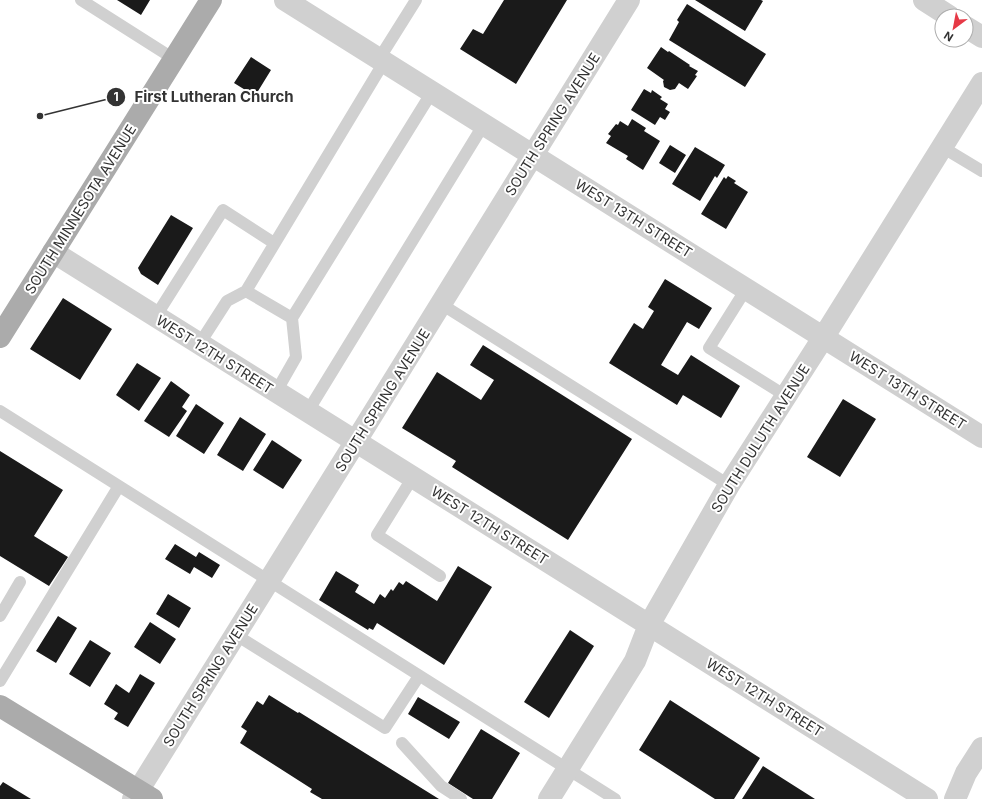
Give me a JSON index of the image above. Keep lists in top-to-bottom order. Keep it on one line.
{"streets":{"main road":["SOUTH MINNESOTA AVENUE"],"street":["SOUTH SPRING AVENUE","WEST 13TH STREET","WEST 12TH STREET","SOUTH DULUTH AVENUE"]},"crossings":[["SOUTH SPRING AVENUE","WEST 13TH STREET"],["SOUTH SPRING AVENUE","WEST 12TH STREET"],["SOUTH MINNESOTA AVENUE","WEST 12TH STREET"],["WEST 13TH STREET","SOUTH DULUTH AVENUE"],["WEST 12TH STREET","SOUTH DULUTH AVENUE"]],"places":["First Lutheran Church"],"north":"bottom left"}
